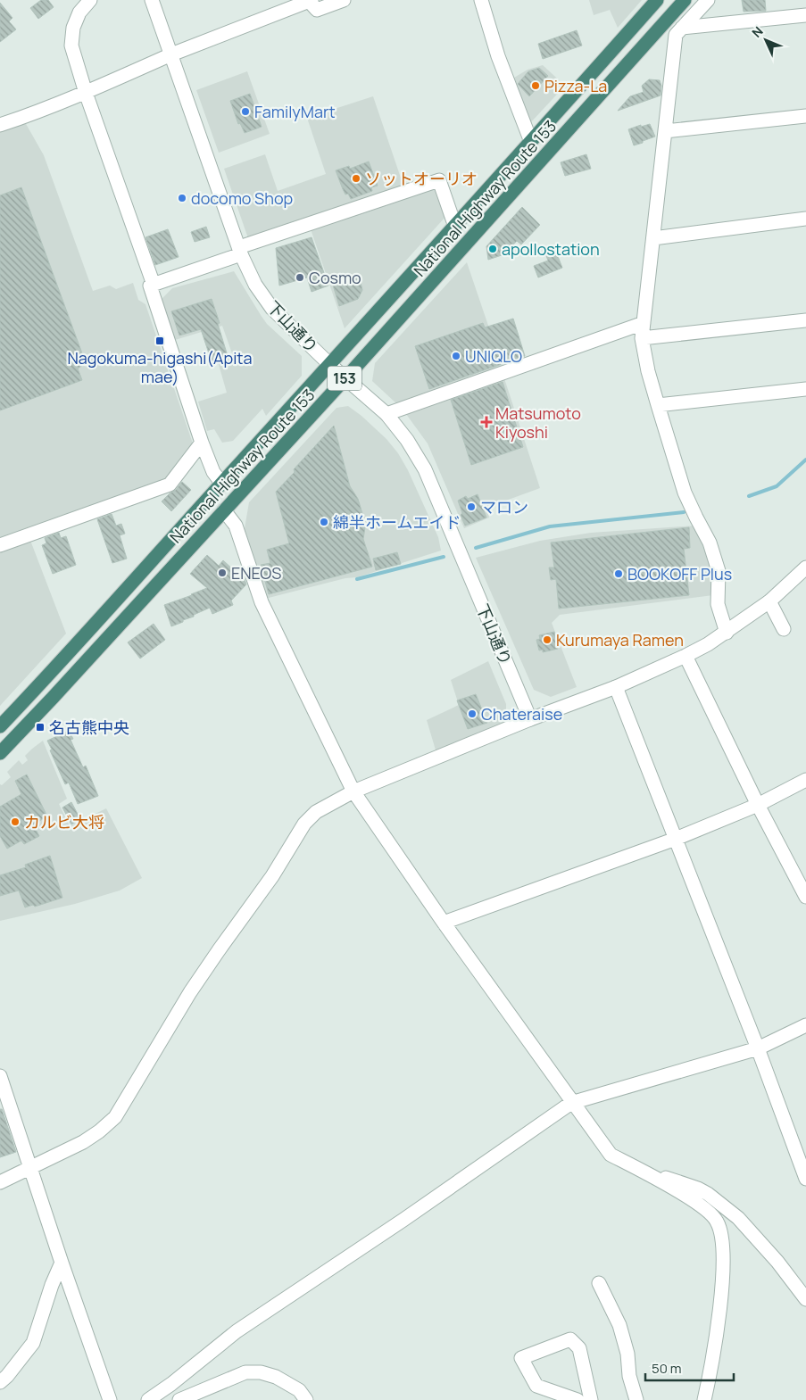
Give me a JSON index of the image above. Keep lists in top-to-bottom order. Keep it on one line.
{"streets":{"highway":["National Highway Route 153","153"],"street":["下山通り"]},"crossings":[["National Highway Route 153","下山通り"]],"places":{"other":["Pizza-La","FamilyMart","ソットオーリオ","docomo Shop","apollostation","Cosmo","UNIQLO","マロン","綿半ホームエイド","ENEOS","BOOKOFF Plus","Kurumaya Ramen","Chateraise","カルビ大将"],"transit":["Nagokuma-higashi(Apita mae)","名古熊中央"],"health":["Matsumoto Kiyoshi"]},"scale_bar":"50 m","north":"top left"}
